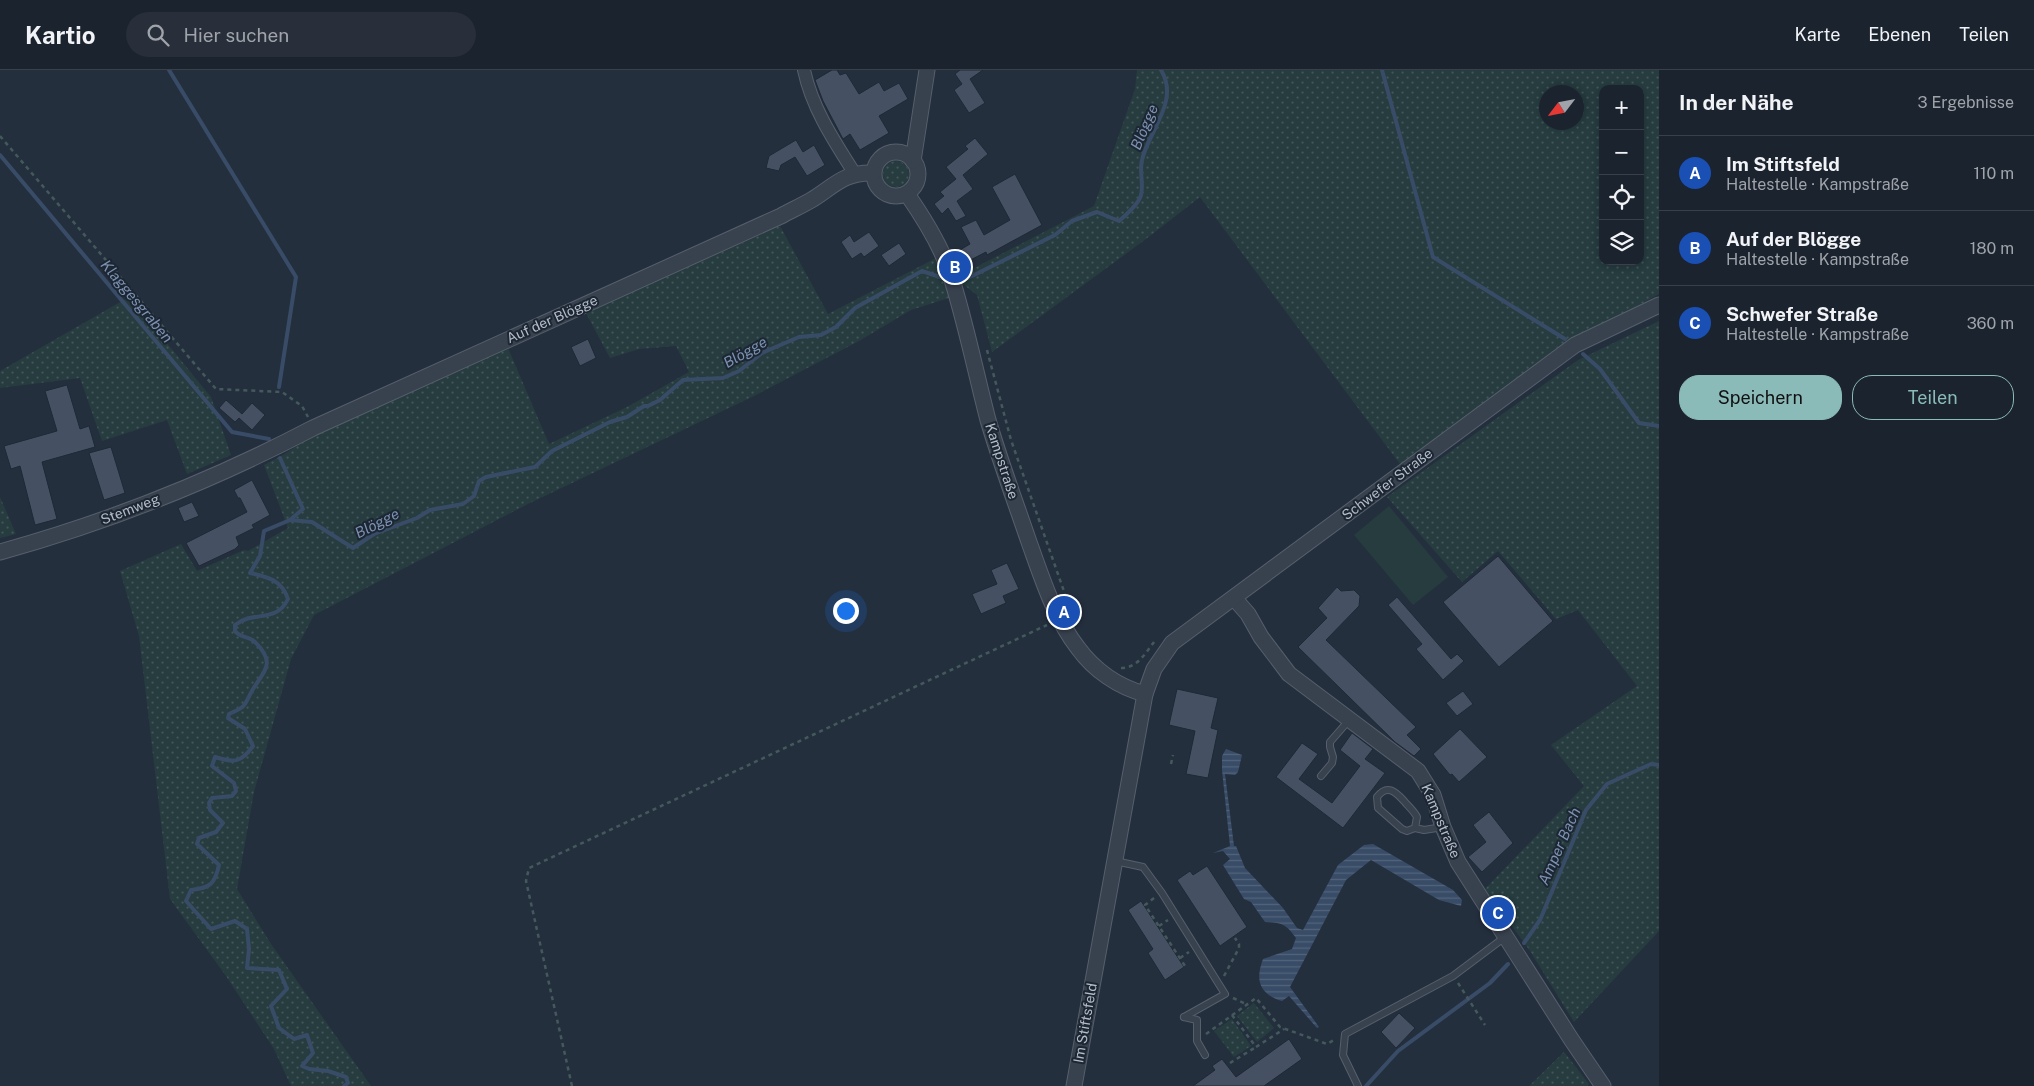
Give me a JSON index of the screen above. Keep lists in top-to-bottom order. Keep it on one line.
{"streets":{"street":["Auf der Blögge","Kampstraße","Schwefer Straße","Stemweg","Im Stiftsfeld"]},"crossings":[["Auf der Blögge","Kampstraße"],["Auf der Blögge","Stemweg"],["Kampstraße","Schwefer Straße"],["Kampstraße","Im Stiftsfeld"],["Schwefer Straße","Im Stiftsfeld"]],"water":["Blögge","Klaggesgraben","Amper Bach"],"north":"bottom left","page":{"header":"Kartio","search":"Hier suchen","nav":["Karte","Ebenen","Teilen"],"heading":["In der Nähe","3 Ergebnisse"],"map_buttons":["+","−"],"list":[{"mark":"A","name":"Im Stiftsfeld","note":"Haltestelle · Kampstraße","value":"110 m"},{"mark":"B","name":"Auf der Blögge","note":"Haltestelle · Kampstraße","value":"180 m"},{"mark":"C","name":"Schwefer Straße","note":"Haltestelle · Kampstraße","value":"360 m"}],"pins":["B","A","C"],"buttons":["Speichern","Teilen"]}}
